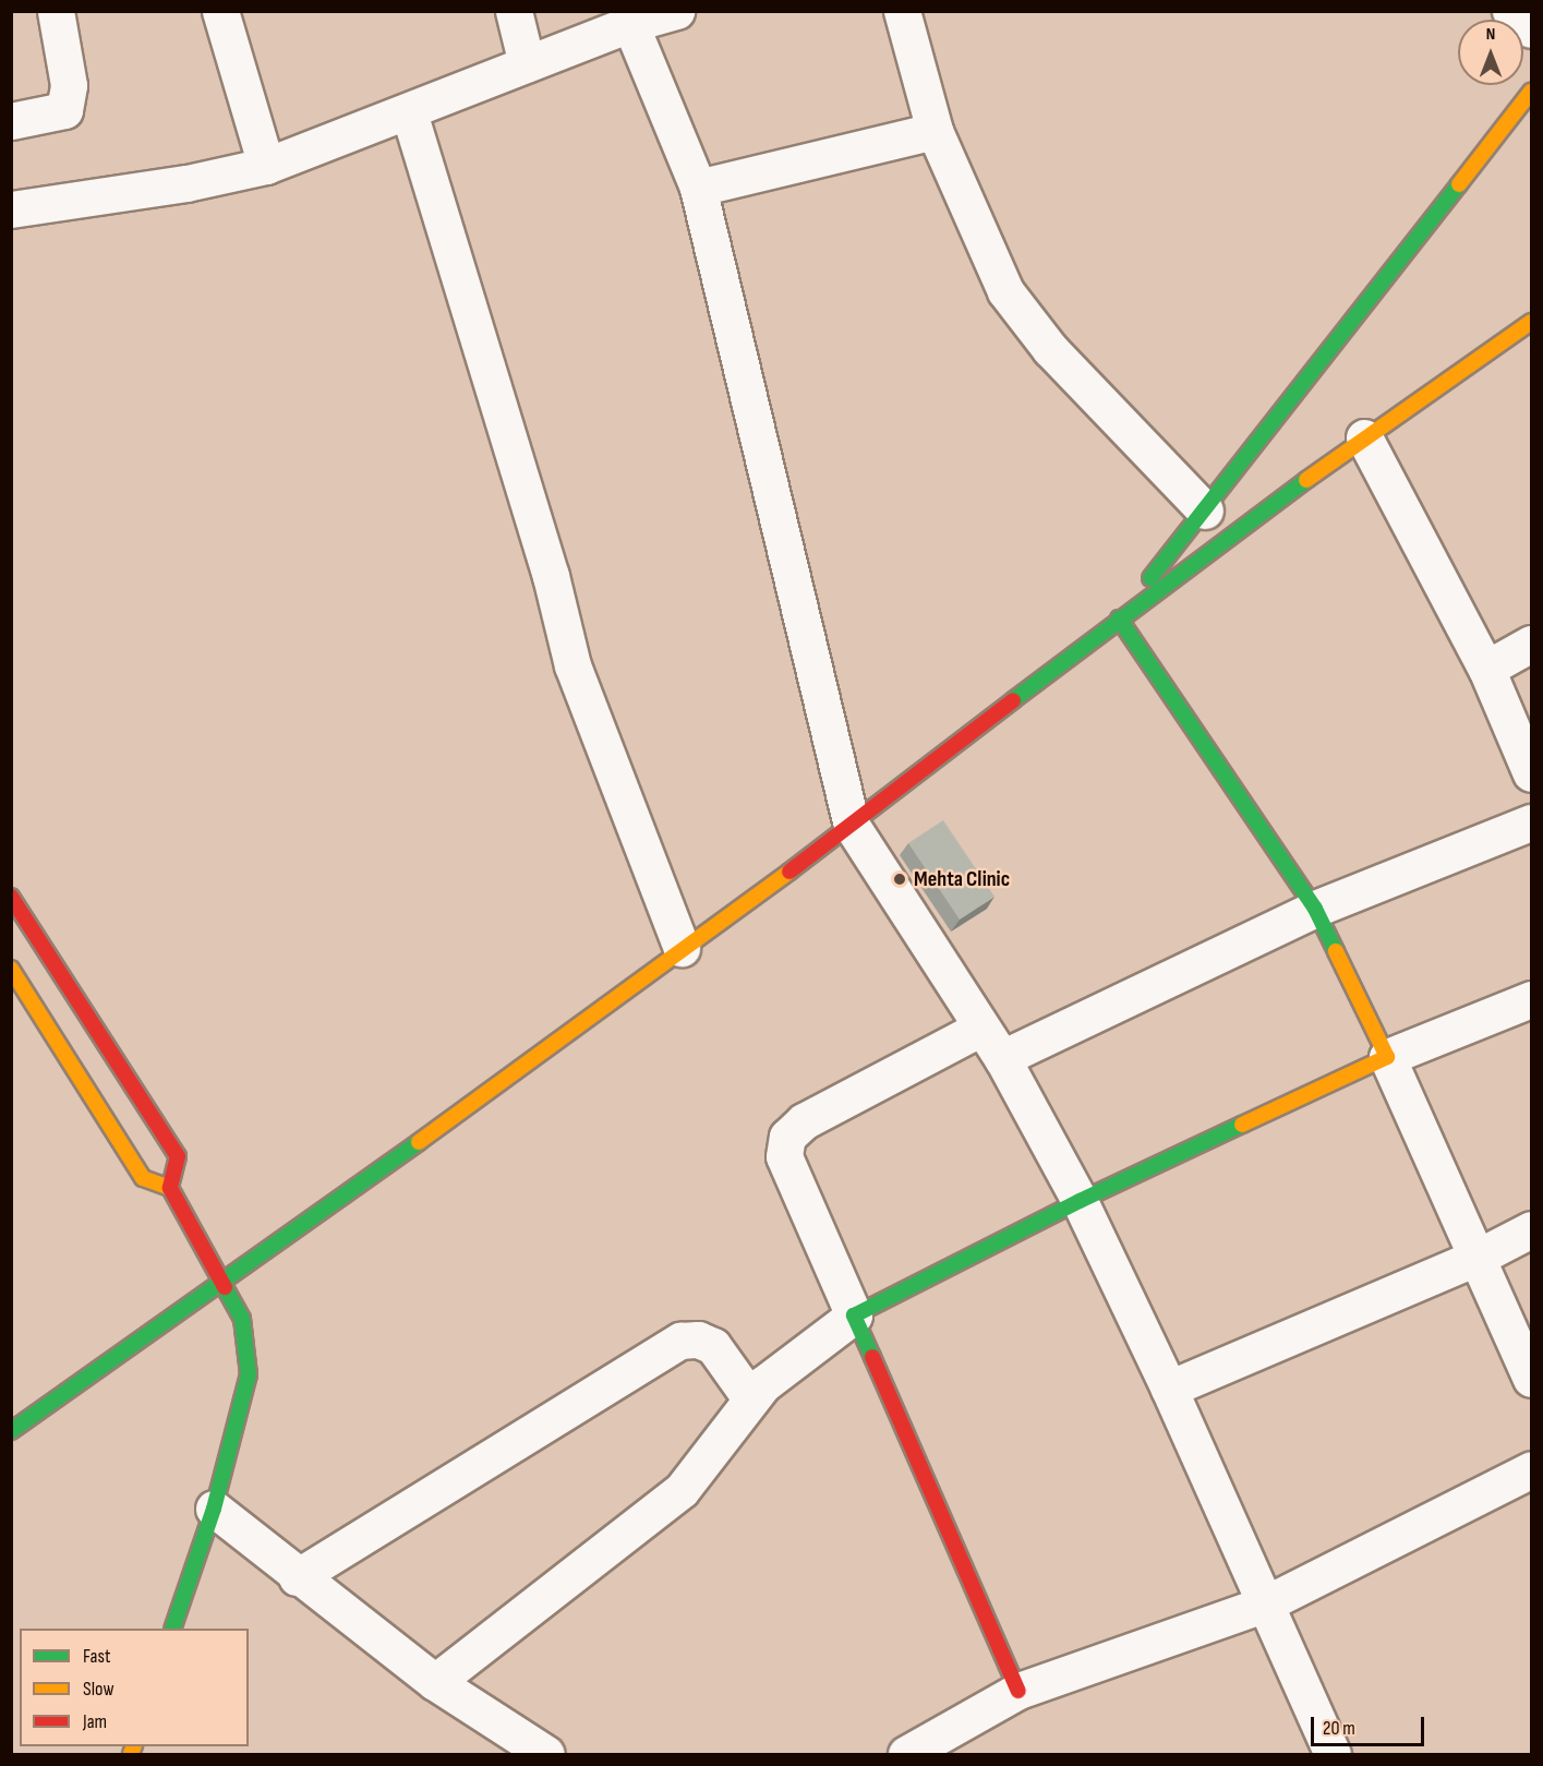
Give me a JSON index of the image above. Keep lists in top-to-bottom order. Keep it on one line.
{"places":["Mehta Clinic"],"legend":["Fast","Slow","Jam"],"scale_bar":"20 m","north":"top"}
